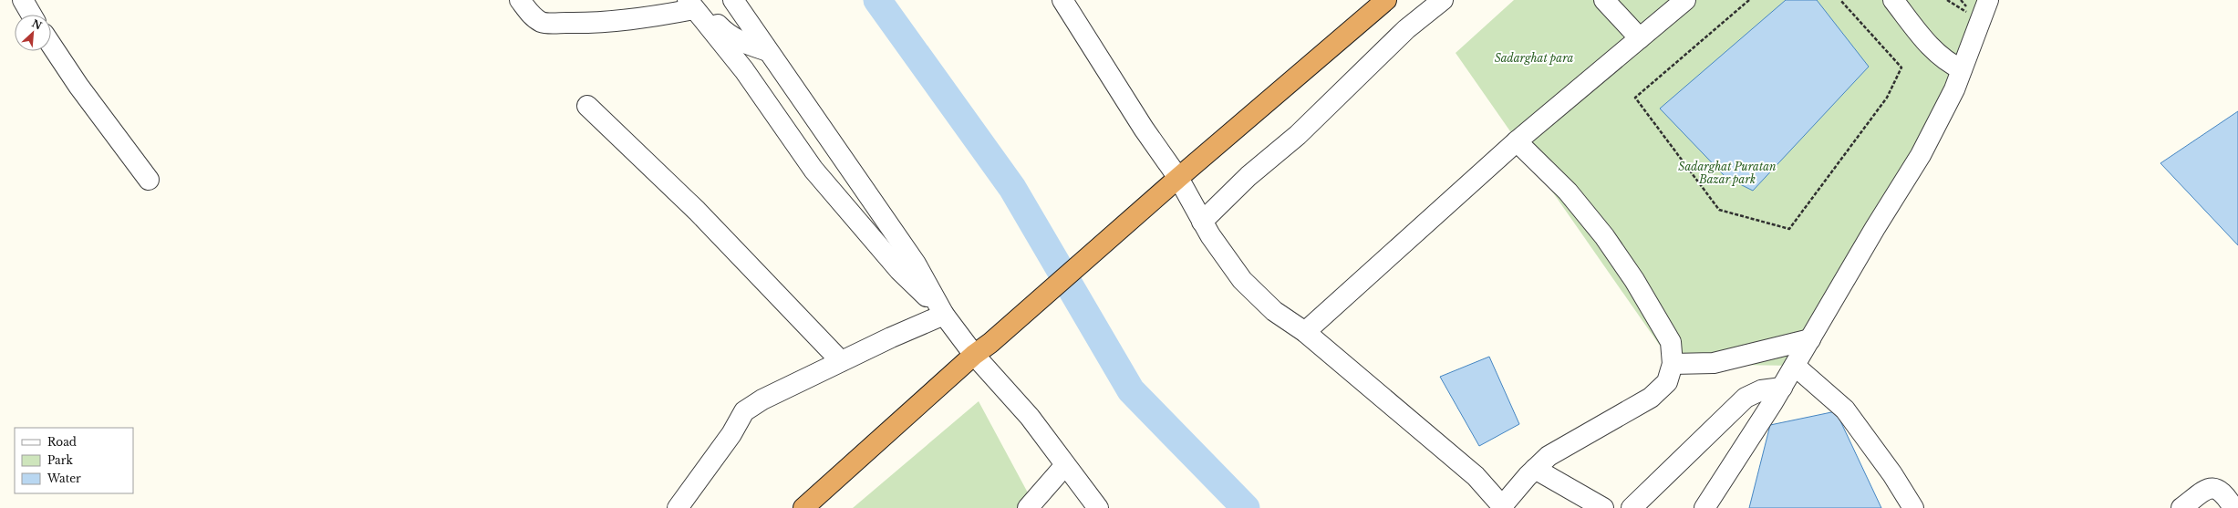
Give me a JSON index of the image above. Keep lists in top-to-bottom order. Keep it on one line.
{"parks":["Sadarghat para","Sadarghat Puratan Bazar park"],"legend":["Road","Park","Water"],"north":"top right"}
